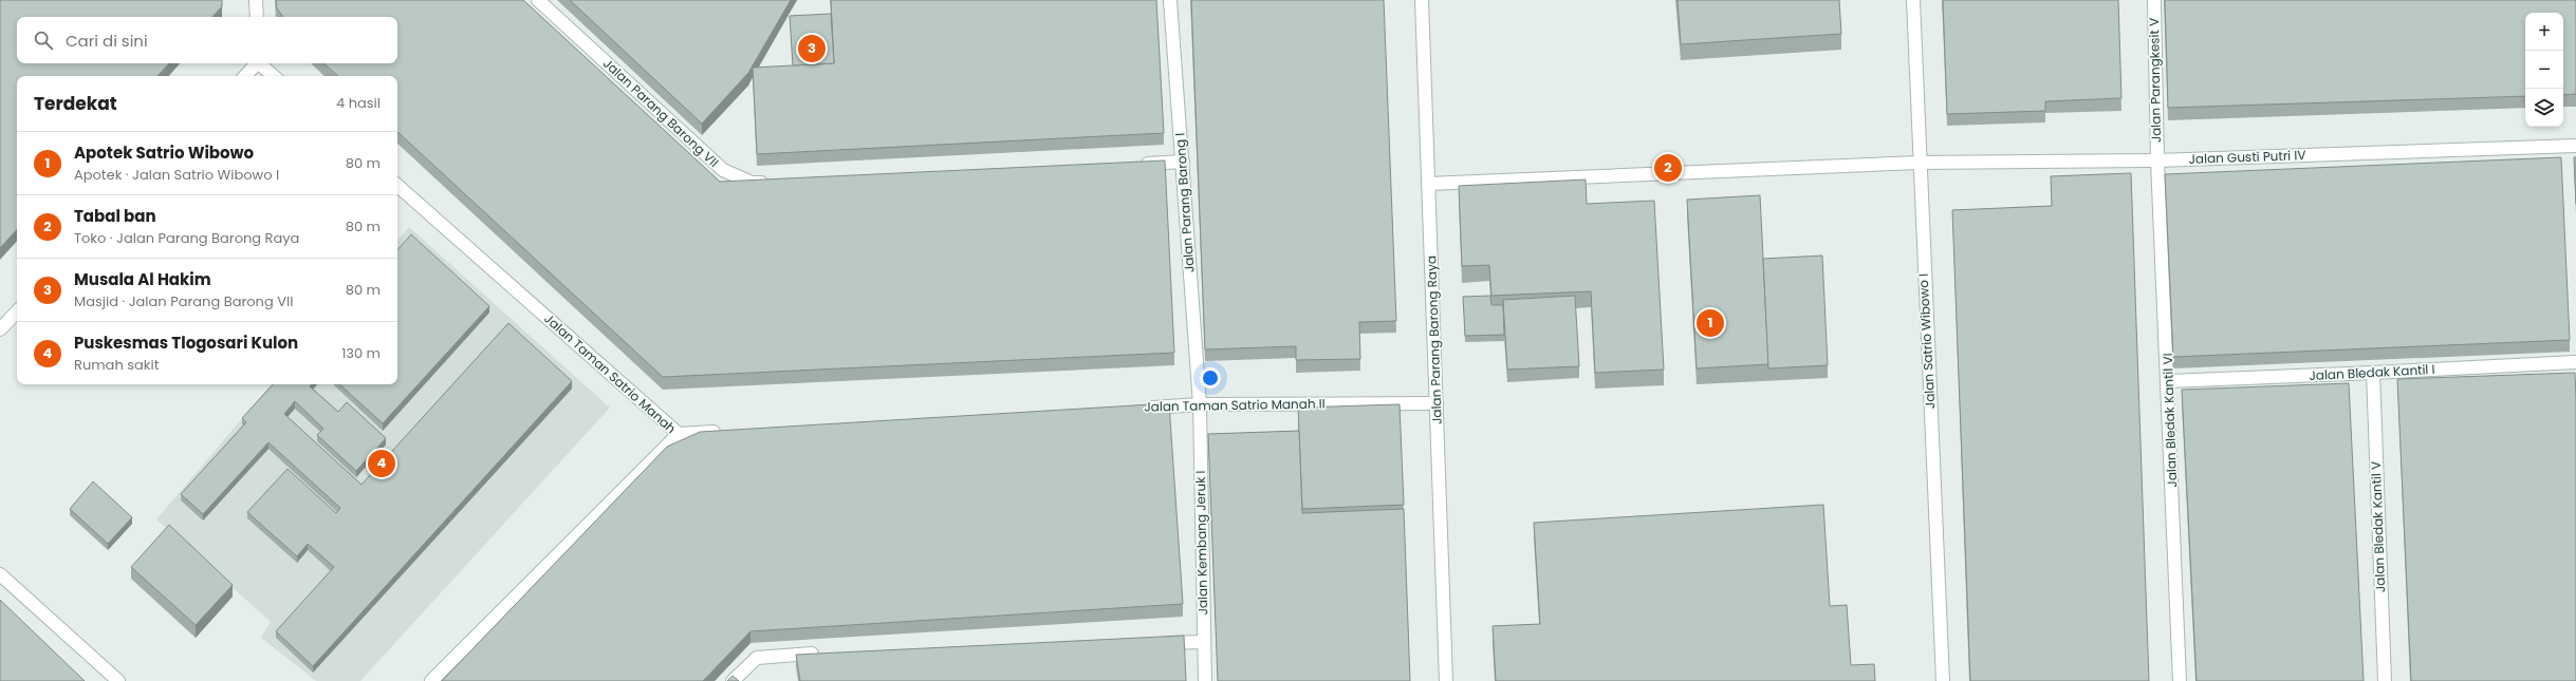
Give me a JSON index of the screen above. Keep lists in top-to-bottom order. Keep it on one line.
{"streets":{"street":["Jalan Parangkesit V","Jalan Parang Barong VII","Jalan Gusti Putri IV","Jalan Parang Barong I","Jalan Parang Barong Raya","Jalan Satrio Wibowo I","Jalan Bledak Kantil I","Jalan Taman Satrio Manah","Jalan Taman Satrio Manah II","Jalan Bledak Kantil VI","Jalan Bledak Kantil V","Jalan Kembang Jeruk I"]},"crossings":[["Jalan Parangkesit V","Jalan Gusti Putri IV"],["Jalan Parangkesit V","Jalan Bledak Kantil VI"],["Jalan Gusti Putri IV","Jalan Parang Barong Raya"],["Jalan Gusti Putri IV","Jalan Satrio Wibowo I"],["Jalan Gusti Putri IV","Jalan Bledak Kantil VI"],["Jalan Parang Barong I","Jalan Taman Satrio Manah II"],["Jalan Parang Barong I","Jalan Kembang Jeruk I"],["Jalan Parang Barong Raya","Jalan Taman Satrio Manah II"],["Jalan Bledak Kantil I","Jalan Bledak Kantil VI"],["Jalan Bledak Kantil I","Jalan Bledak Kantil V"],["Jalan Taman Satrio Manah II","Jalan Kembang Jeruk I"]],"page":{"map_buttons":["+","−"],"search":"Cari di sini","pins":["3","2","1","4"],"heading":["Terdekat","4 hasil"],"list":[{"mark":"1","name":"Apotek Satrio Wibowo","note":"Apotek · Jalan Satrio Wibowo I","value":"80 m"},{"mark":"2","name":"Tabal ban","note":"Toko · Jalan Parang Barong Raya","value":"80 m"},{"mark":"3","name":"Musala Al Hakim","note":"Masjid · Jalan Parang Barong VII","value":"80 m"},{"mark":"4","name":"Puskesmas Tlogosari Kulon","note":"Rumah sakit","value":"130 m"}]}}
